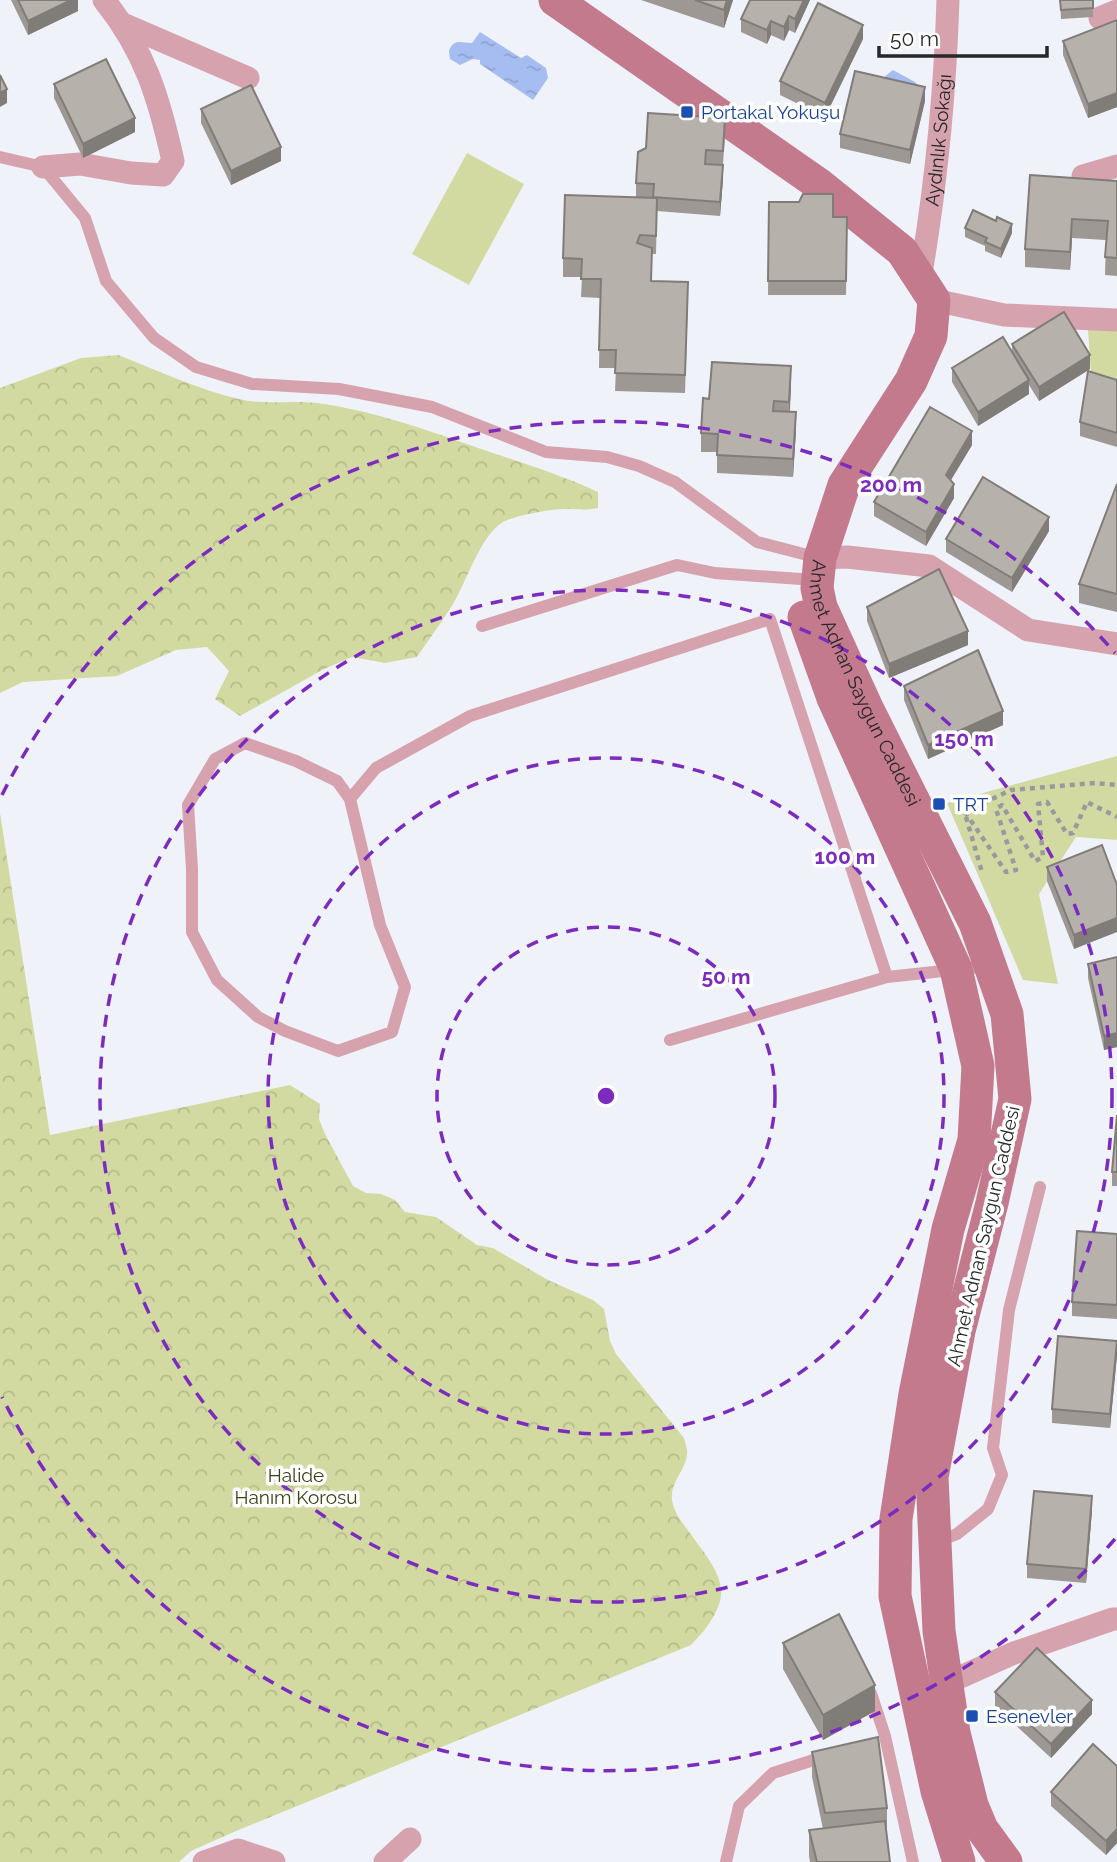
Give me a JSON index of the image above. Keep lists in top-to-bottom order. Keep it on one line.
{"streets":{"main road":["Ahmet Adnan Saygun Caddesi"],"street":["Aydınlık Sokağı"]},"crossings":[["Aydınlık Sokağı","Ahmet Adnan Saygun Caddesi"]],"parks":["Halide Hanım Korosu"],"places":{"transit":["Portakal Yokuşu","TRT","Esenevler"]},"scale_bar":"50 m","rings":["200 m","150 m","100 m","50 m"]}
